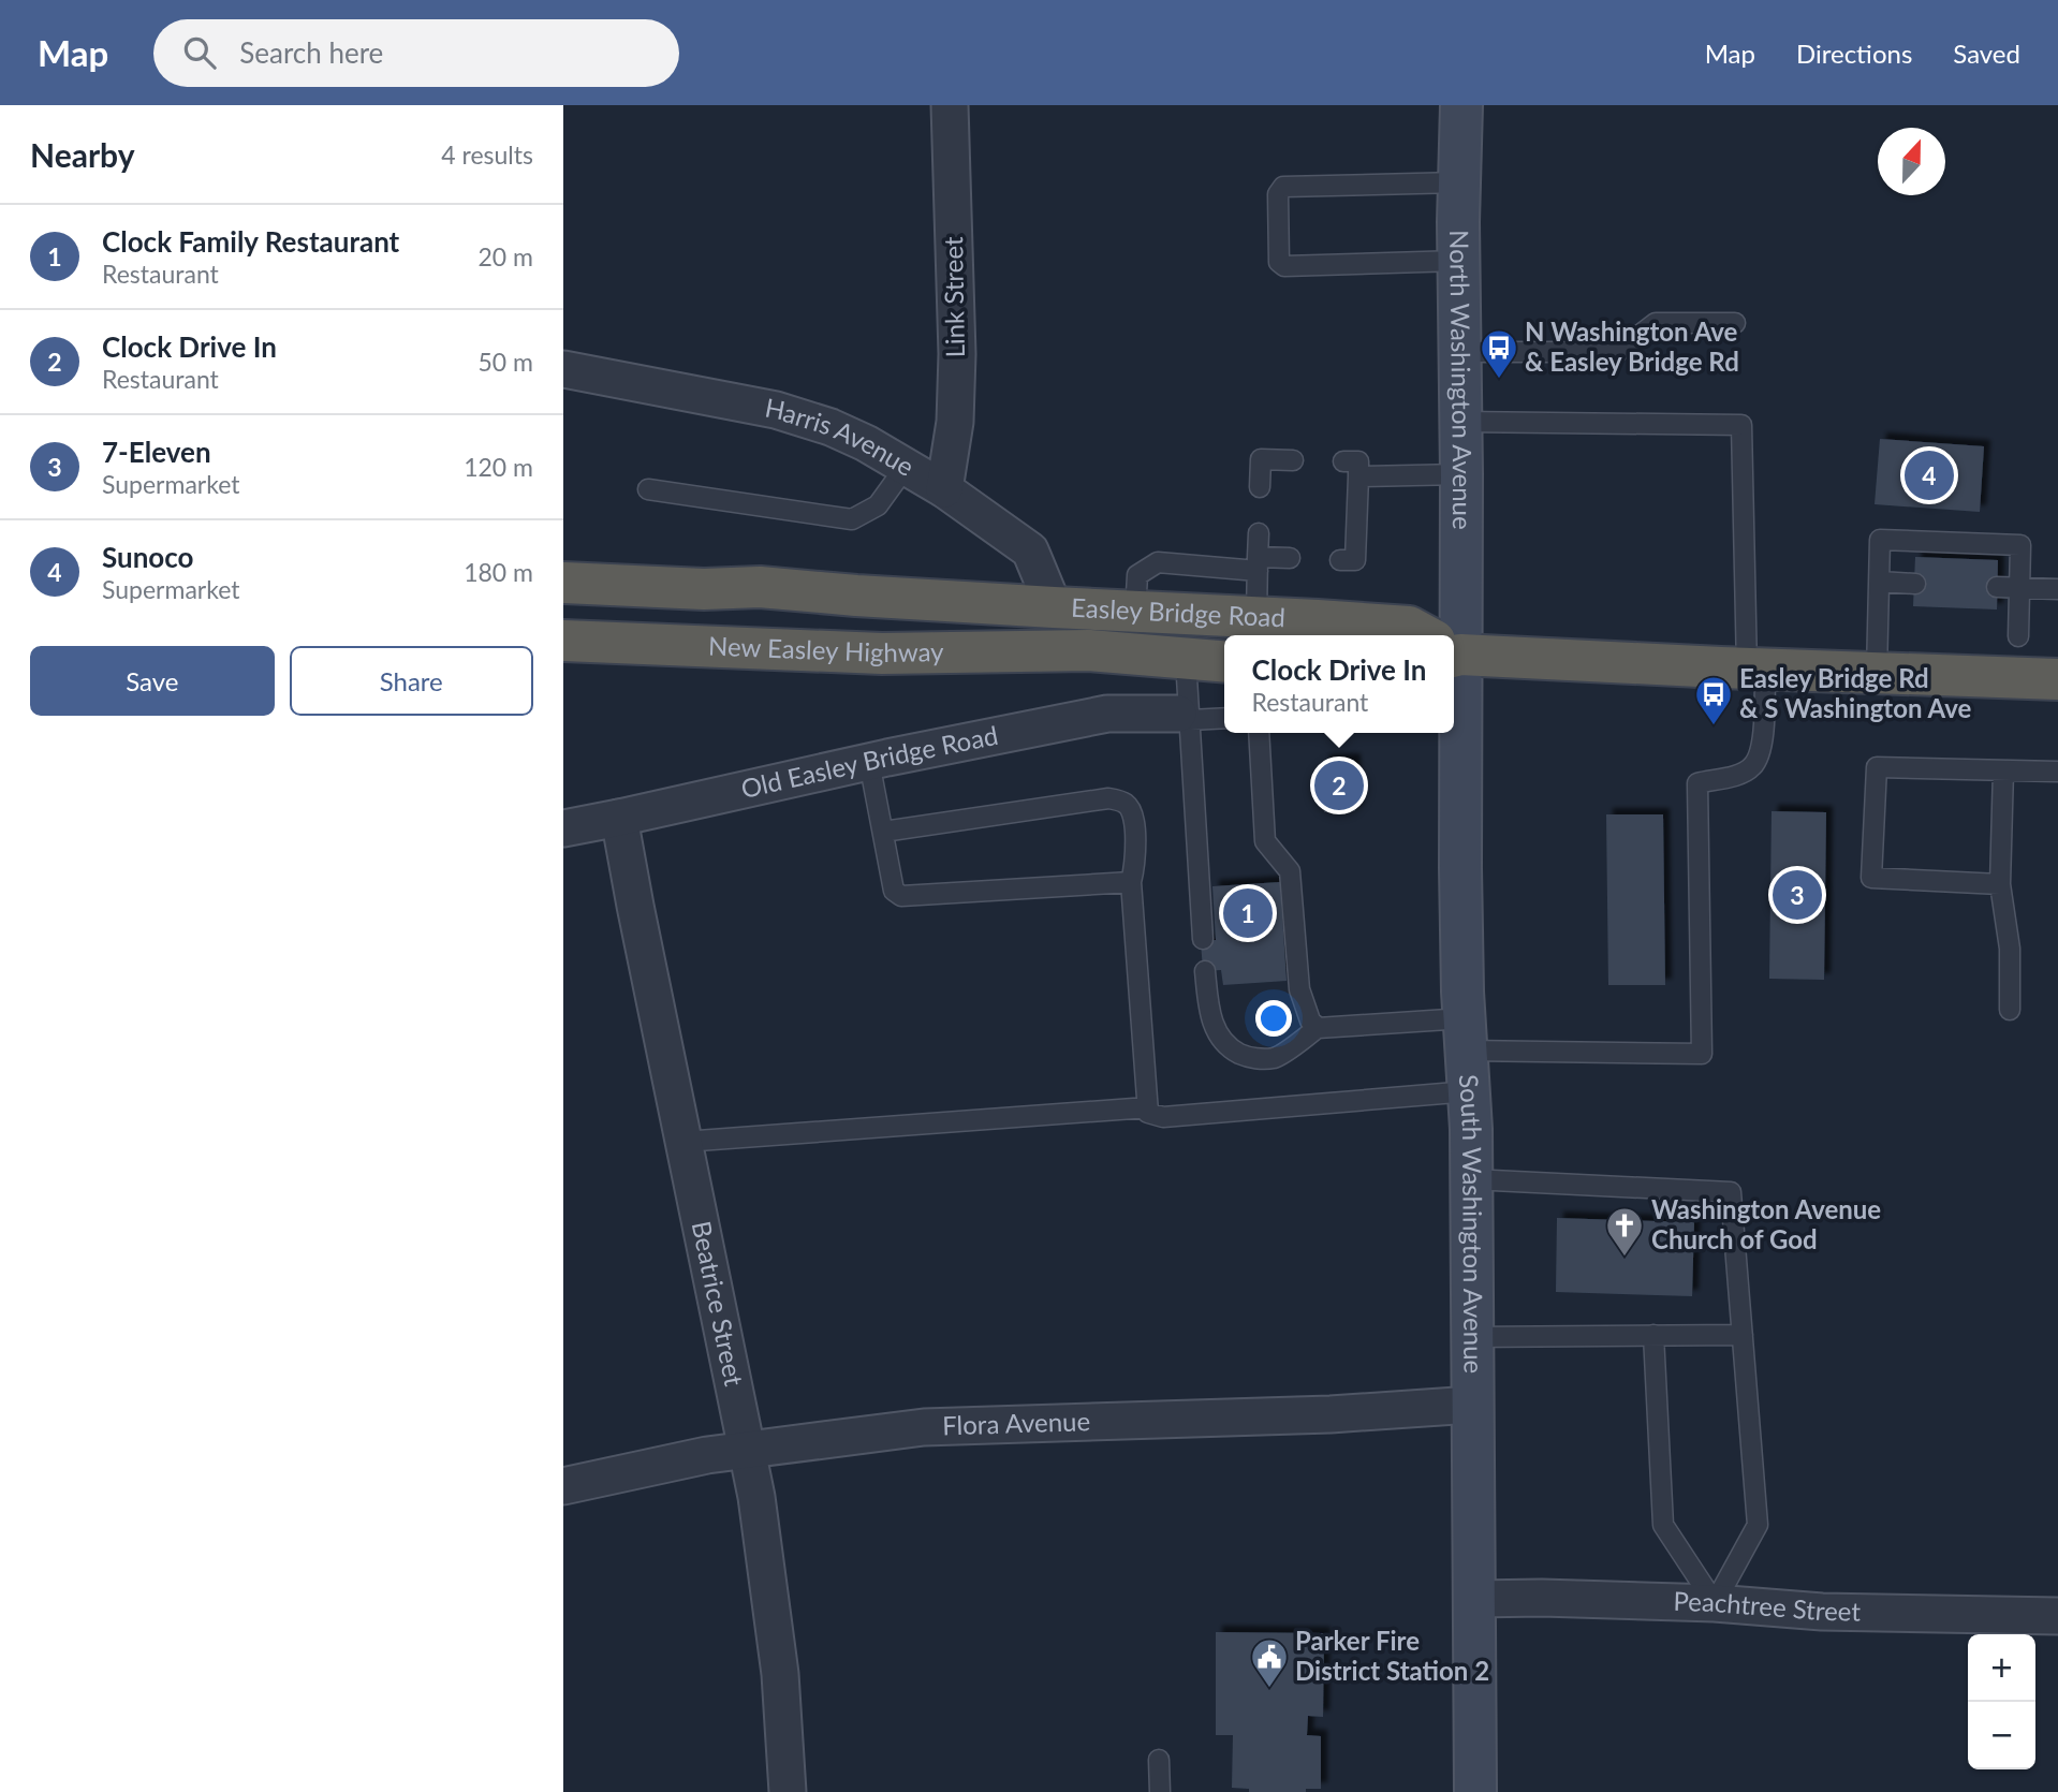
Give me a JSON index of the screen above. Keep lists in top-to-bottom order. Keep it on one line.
{"streets":{"highway":["Easley Bridge Road","New Easley Highway"],"main road":["North Washington Avenue","South Washington Avenue"],"street":["Link Street","Harris Avenue","Old Easley Bridge Road","Beatrice Street","Flora Avenue","Peachtree Street"]},"crossings":[["Link Street","Harris Avenue"],["Harris Avenue","Easley Bridge Road"],["Harris Avenue","New Easley Highway"],["Easley Bridge Road","New Easley Highway"],["Old Easley Bridge Road","Beatrice Street"],["South Washington Avenue","Flora Avenue"],["South Washington Avenue","Peachtree Street"],["Beatrice Street","Flora Avenue"]],"places":{"bus stop":["N Washington Ave & Easley Bridge Rd","Easley Bridge Rd & S Washington Ave"],"church":["Washington Avenue Church of God"],"public building":["Parker Fire District Station 2"]},"north":"top","page":{"header":"Map","search":"Search here","nav":["Map","Directions","Saved"],"heading":["Nearby","4 results"],"list":[{"mark":"1","name":"Clock Family Restaurant","note":"Restaurant","value":"20 m"},{"mark":"2","name":"Clock Drive In","note":"Restaurant","value":"50 m"},{"mark":"3","name":"7-Eleven","note":"Supermarket","value":"120 m"},{"mark":"4","name":"Sunoco","note":"Supermarket","value":"180 m"}],"pins":["4","2","3","1"],"buttons":["Save","Share"],"popup":["Clock Drive In","Restaurant"],"map_buttons":["+","−"]}}
